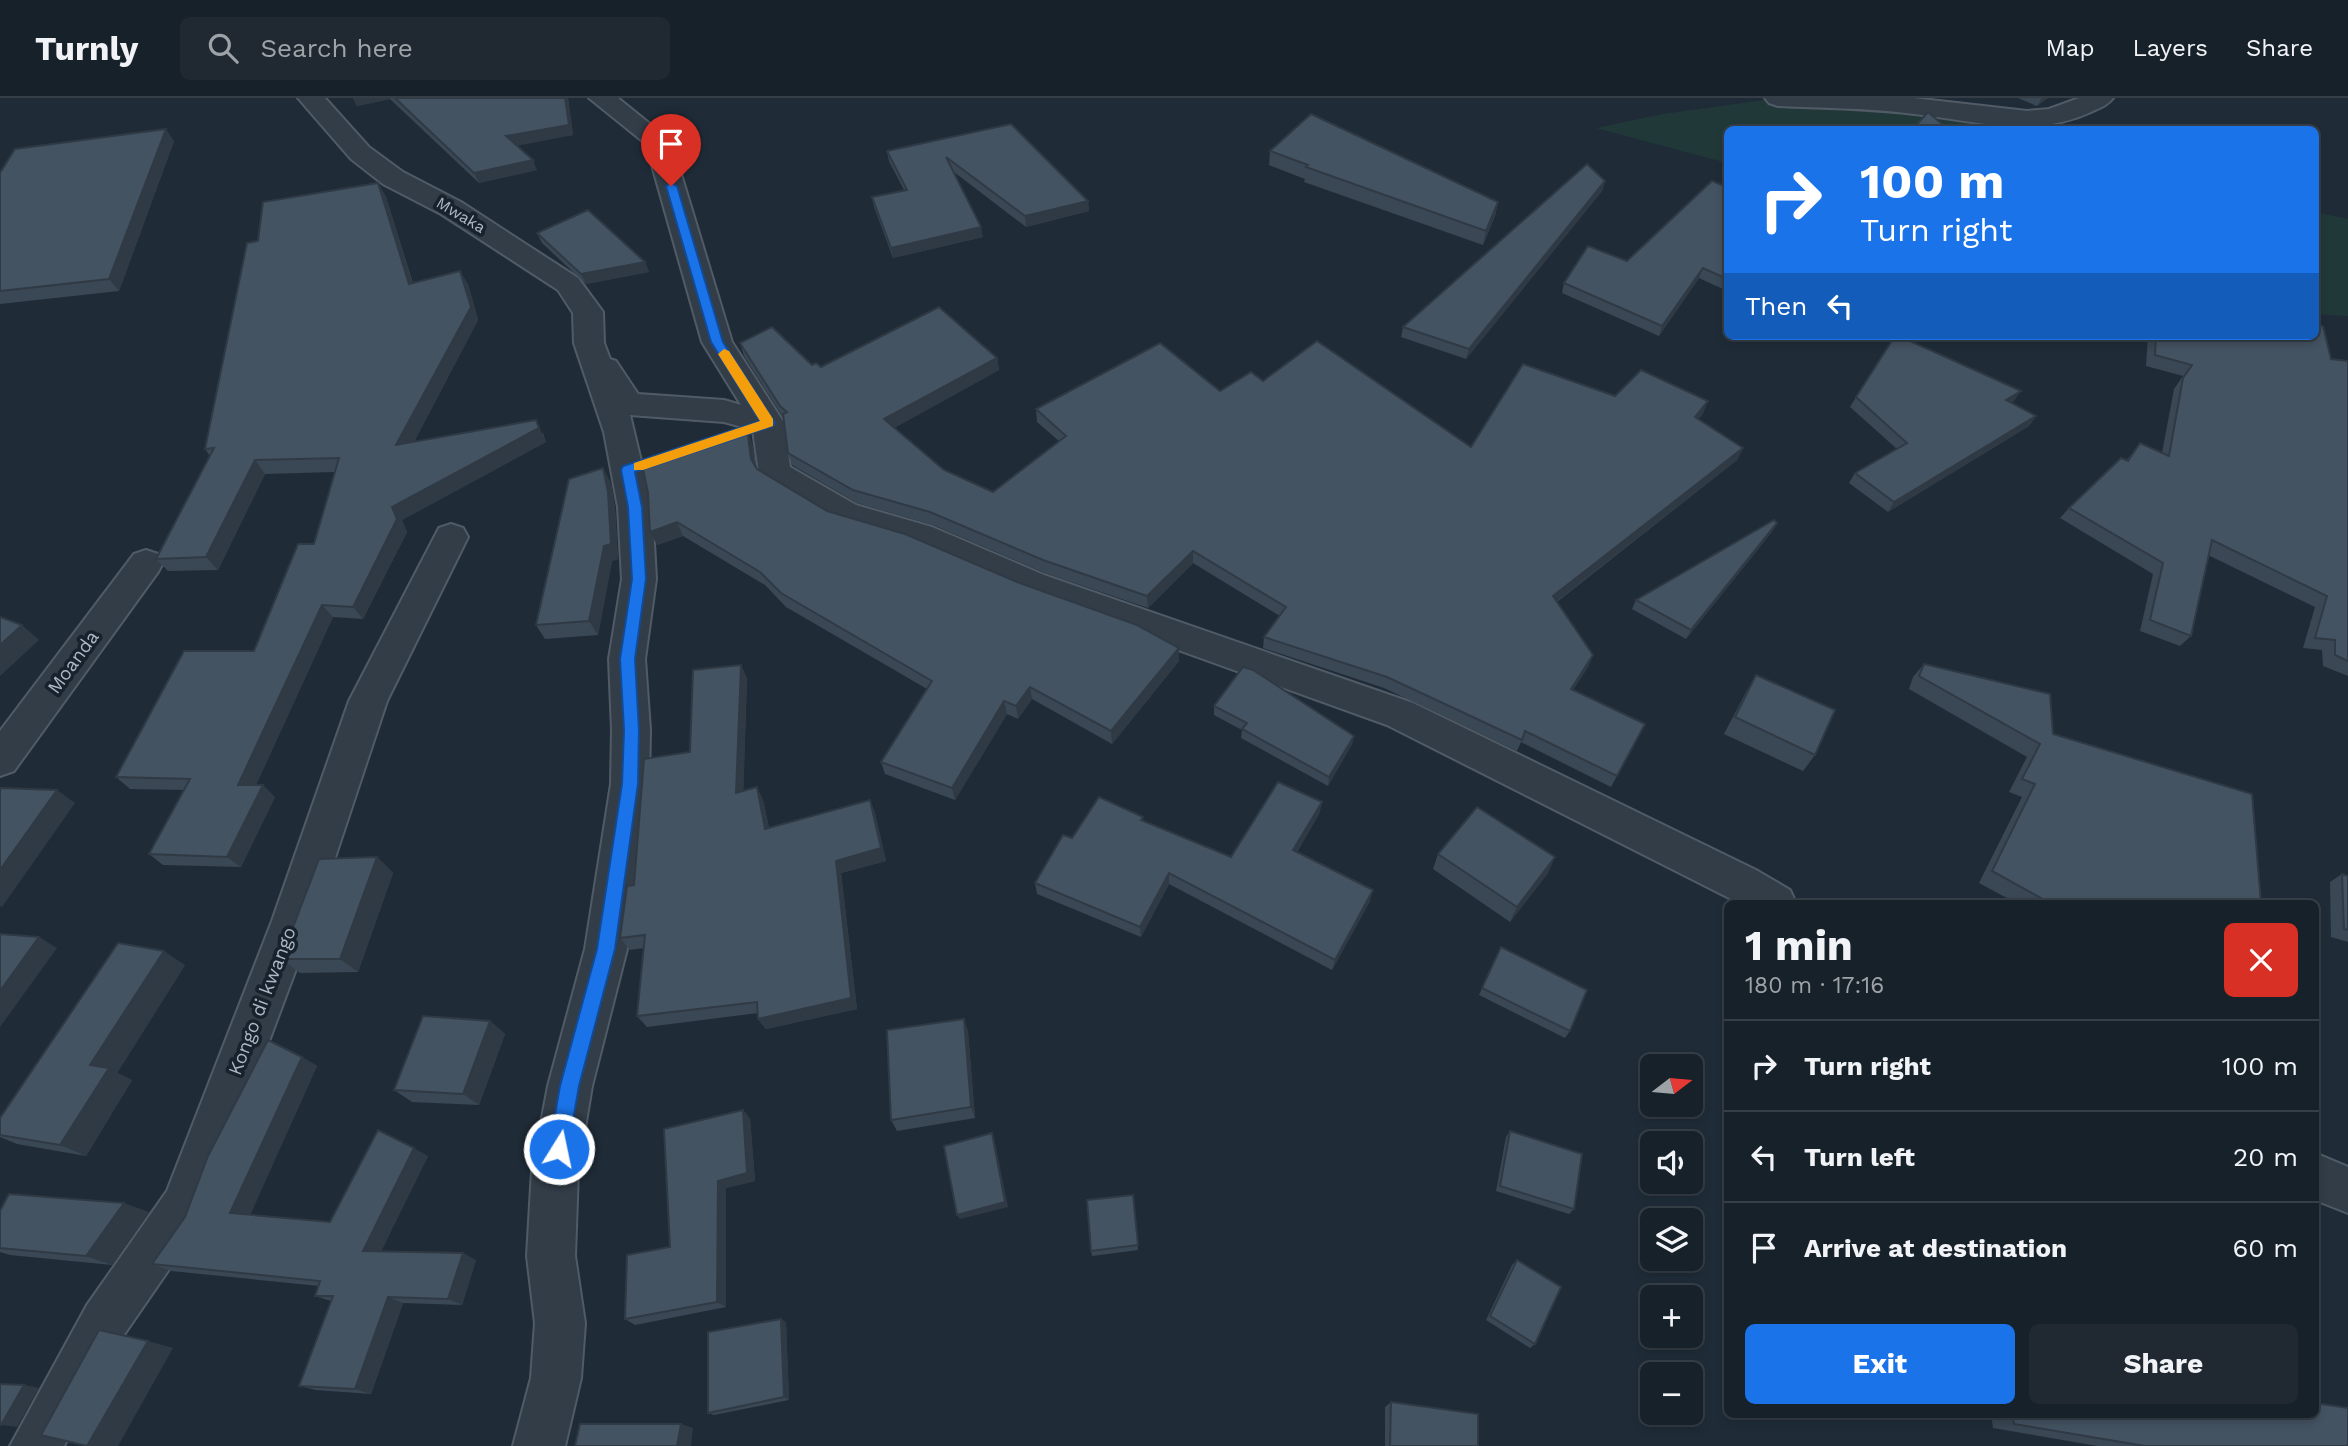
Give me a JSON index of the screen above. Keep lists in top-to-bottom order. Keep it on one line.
{"streets":{"street":["Mwaka","Moanda","Kongo di kwango"]},"north":"right","page":{"header":"Turnly","search":"Search here","nav":["Map","Layers","Share"],"turn":["100 m","Turn right"],"then":"Then","heading":["1 min","180 m · 17:16"],"list":[{"name":"Turn right","value":"100 m"},{"name":"Turn left","value":"20 m"},{"name":"Arrive at destination","value":"60 m"}],"map_buttons":["+","−"],"buttons":["Exit","Share"]}}
